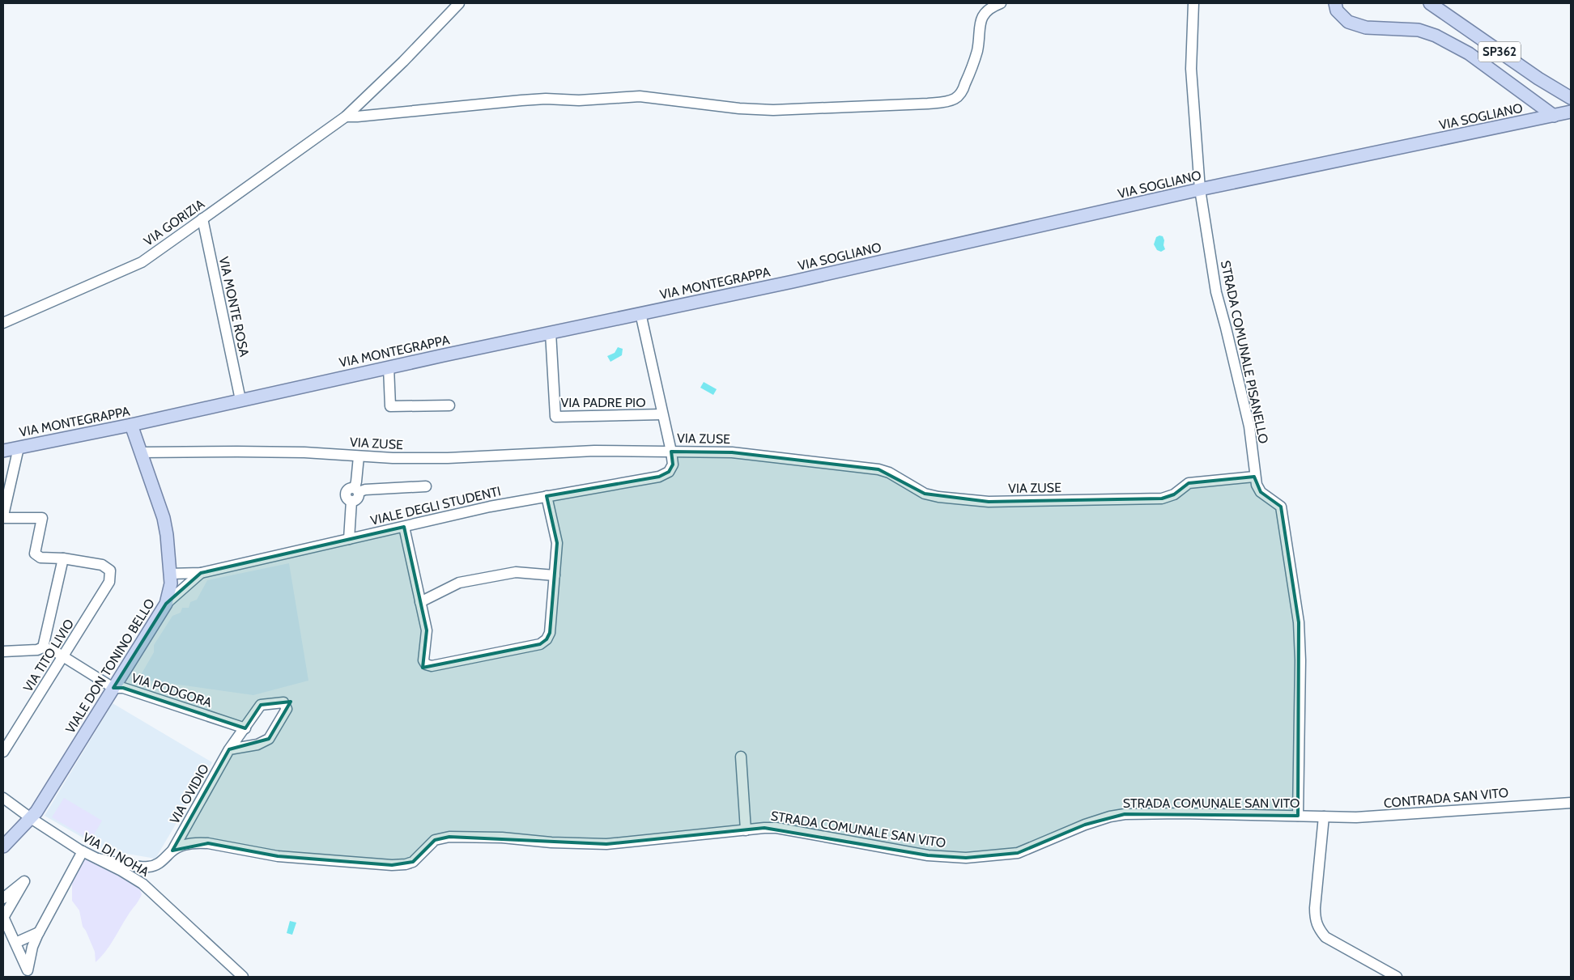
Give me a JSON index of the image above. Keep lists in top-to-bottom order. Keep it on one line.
{"streets":{"main road":["SP362","VIA SOGLIANO","VIA MONTEGRAPPA","VIALE DON TONINO BELLO"],"street":["VIA GORIZIA","VIA MONTE ROSA","STRADA COMUNALE PISANELLO","VIA PADRE PIO","VIA ZUSE","VIALE DEGLI STUDENTI","VIA TITO LIVIO","VIA PODGORA","VIA OVIDIO","CONTRADA SAN VITO","STRADA COMUNALE SAN VITO","VIA DI NOHA"]},"crossings":[["VIA SOGLIANO","VIA MONTEGRAPPA"],["VIA SOGLIANO","STRADA COMUNALE PISANELLO"],["VIA GORIZIA","VIA MONTE ROSA"],["VIA MONTEGRAPPA","VIA MONTE ROSA"],["VIA MONTEGRAPPA","VIA PADRE PIO"],["VIA MONTEGRAPPA","VIALE DON TONINO BELLO"],["STRADA COMUNALE PISANELLO","VIA ZUSE"],["STRADA COMUNALE PISANELLO","STRADA COMUNALE SAN VITO"],["VIA ZUSE","VIALE DEGLI STUDENTI"],["VIA ZUSE","VIALE DON TONINO BELLO"],["VIALE DEGLI STUDENTI","VIALE DON TONINO BELLO"],["VIA TITO LIVIO","VIA PODGORA"],["VIALE DON TONINO BELLO","VIA PODGORA"],["VIALE DON TONINO BELLO","VIA DI NOHA"],["VIA PODGORA","VIA OVIDIO"],["VIA OVIDIO","STRADA COMUNALE SAN VITO"],["CONTRADA SAN VITO","STRADA COMUNALE SAN VITO"],["STRADA COMUNALE SAN VITO","VIA DI NOHA"]]}
